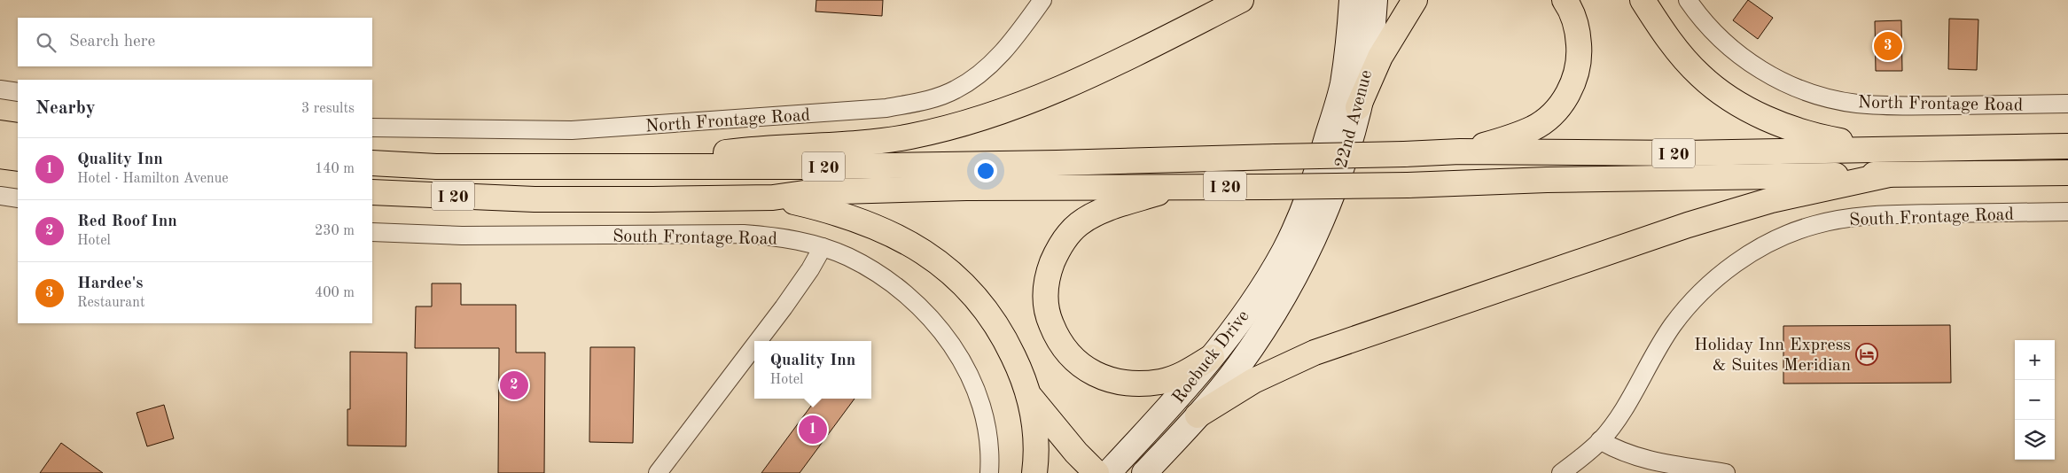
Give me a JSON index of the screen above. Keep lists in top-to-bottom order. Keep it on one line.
{"streets":{"highway":["I 20"],"main road":["22nd Avenue","Roebuck Drive"],"street":["North Frontage Road","South Frontage Road"]},"crossings":[["22nd Avenue","Roebuck Drive"]],"places":{"hotel":["Holiday Inn Express & Suites Meridian"]},"page":{"search":"Search here","pins":["3","2","1"],"heading":["Nearby","3 results"],"list":[{"mark":"1","name":"Quality Inn","note":"Hotel · Hamilton Avenue","value":"140 m"},{"mark":"2","name":"Red Roof Inn","note":"Hotel","value":"230 m"},{"mark":"3","name":"Hardee's","note":"Restaurant","value":"400 m"}],"map_buttons":["+","−"],"popup":["Quality Inn","Hotel"]}}
